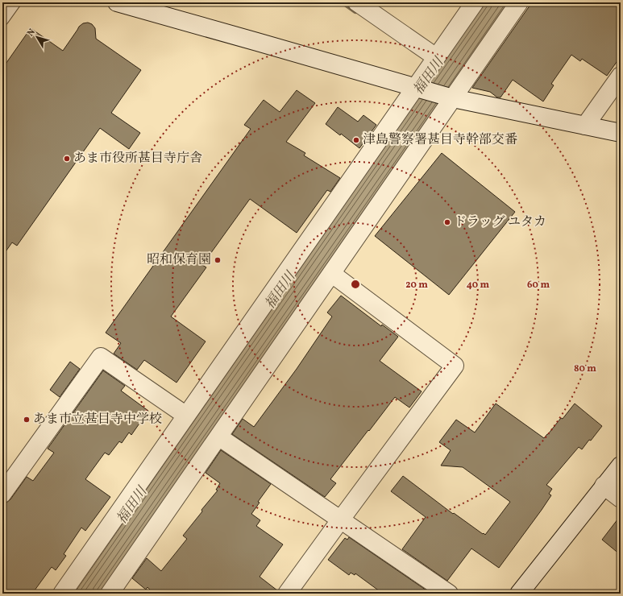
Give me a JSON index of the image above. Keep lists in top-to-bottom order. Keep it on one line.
{"water":["福田川"],"places":["津島警察署甚目寺幹部交番","あま市役所甚目寺庁舎","ドラッグ ユタカ","昭和保育園","あま市立甚目寺中学校"],"north":"top left","rings":["20 m","40 m","60 m","80 m"]}
